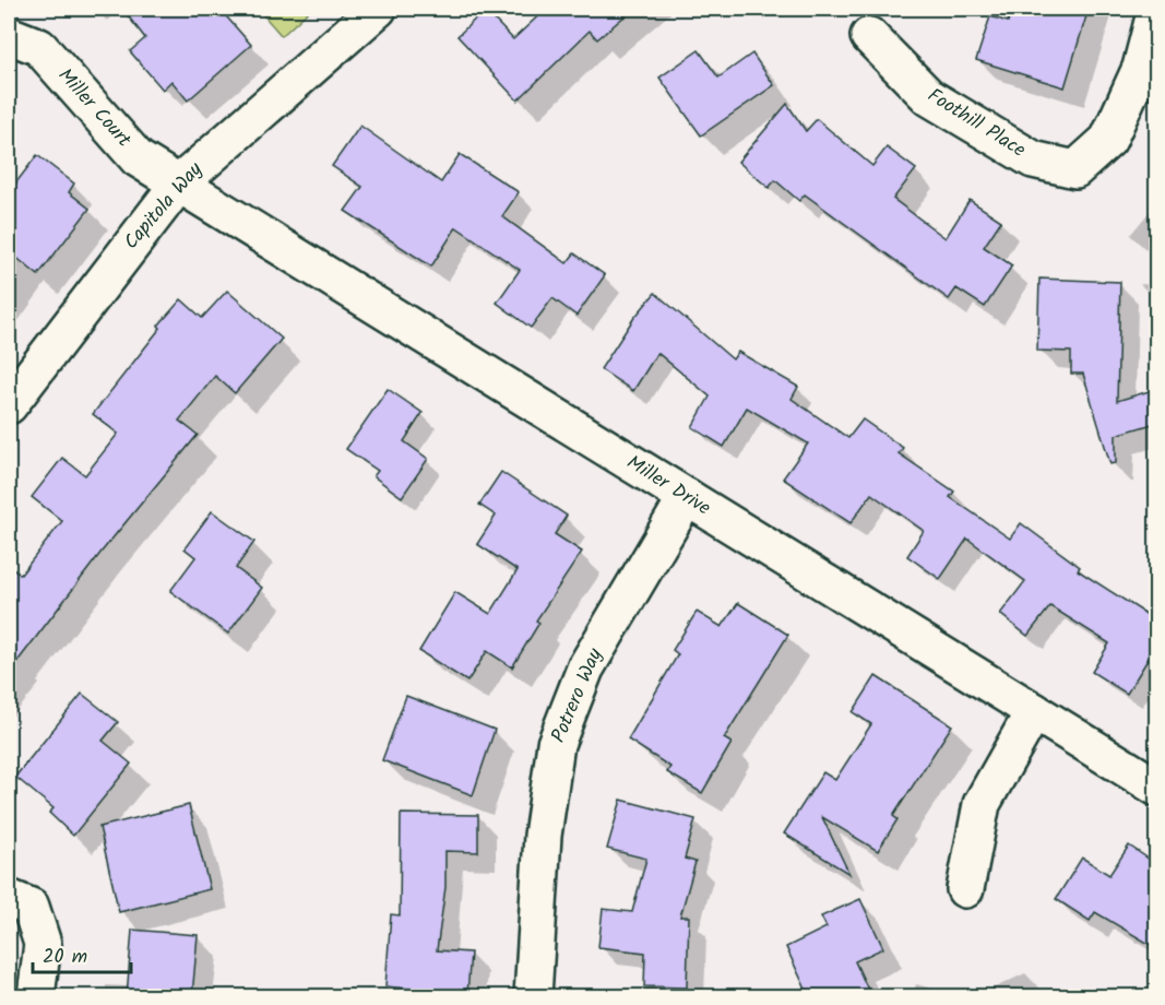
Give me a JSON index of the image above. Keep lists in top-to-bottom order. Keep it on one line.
{"streets":{"street":["Miller Court","Foothill Place","Capitola Way","Miller Drive","Potrero Way"]},"crossings":[["Miller Court","Capitola Way"],["Miller Court","Miller Drive"],["Capitola Way","Miller Drive"],["Miller Drive","Potrero Way"]],"scale_bar":"20 m"}
